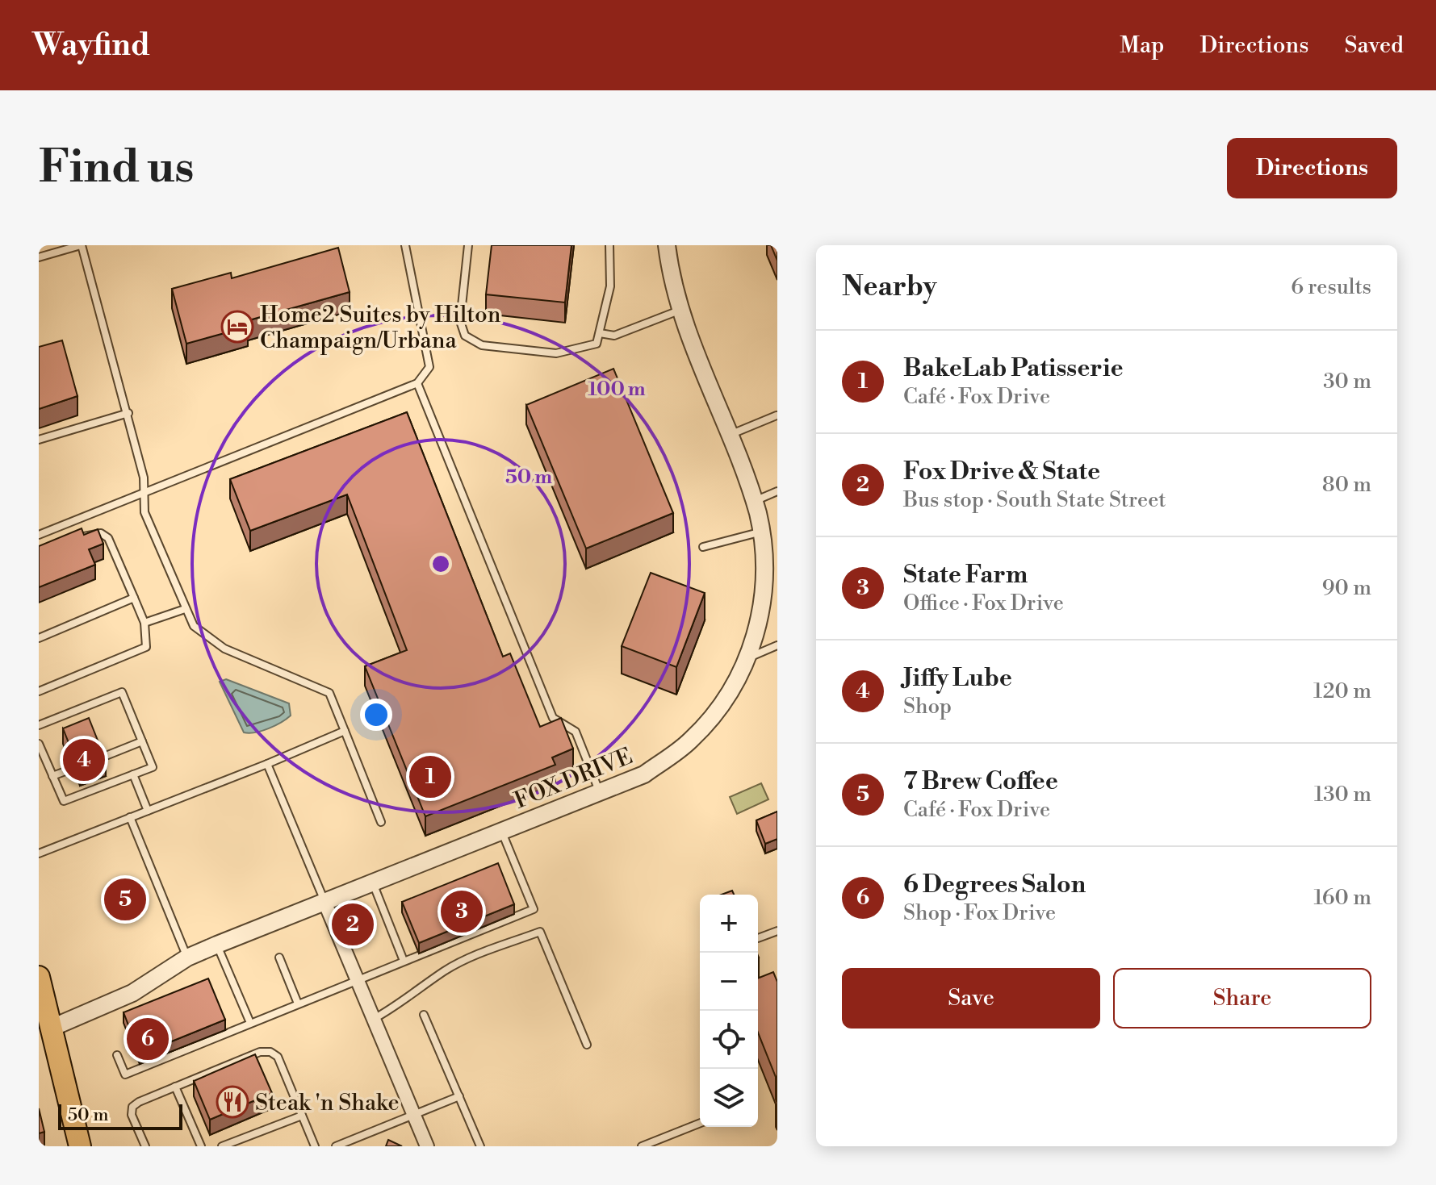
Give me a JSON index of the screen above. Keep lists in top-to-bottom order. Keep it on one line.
{"streets":{"street":["FOX DRIVE"]},"places":{"hotel":["Home2 Suites by Hilton Champaign/Urbana"],"restaurant":["Steak 'n Shake"]},"scale_bar":"50 m","page":{"header":"Wayfind","nav":["Map","Directions","Saved"],"buttons":["Directions",["Save","Share"]],"title":"Find us","heading":["Nearby","6 results"],"list":[{"mark":"1","name":"BakeLab Patisserie","note":"Café · Fox Drive","value":"30 m"},{"mark":"2","name":"Fox Drive & State","note":"Bus stop · South State Street","value":"80 m"},{"mark":"3","name":"State Farm","note":"Office · Fox Drive","value":"90 m"},{"mark":"4","name":"Jiffy Lube","note":"Shop","value":"120 m"},{"mark":"5","name":"7 Brew Coffee","note":"Café · Fox Drive","value":"130 m"},{"mark":"6","name":"6 Degrees Salon","note":"Shop · Fox Drive","value":"160 m"}],"pins":["4","1","5","3","2","6"],"map_buttons":["+","−"],"scale":"50 m"},"rings":["100 m","50 m"]}
